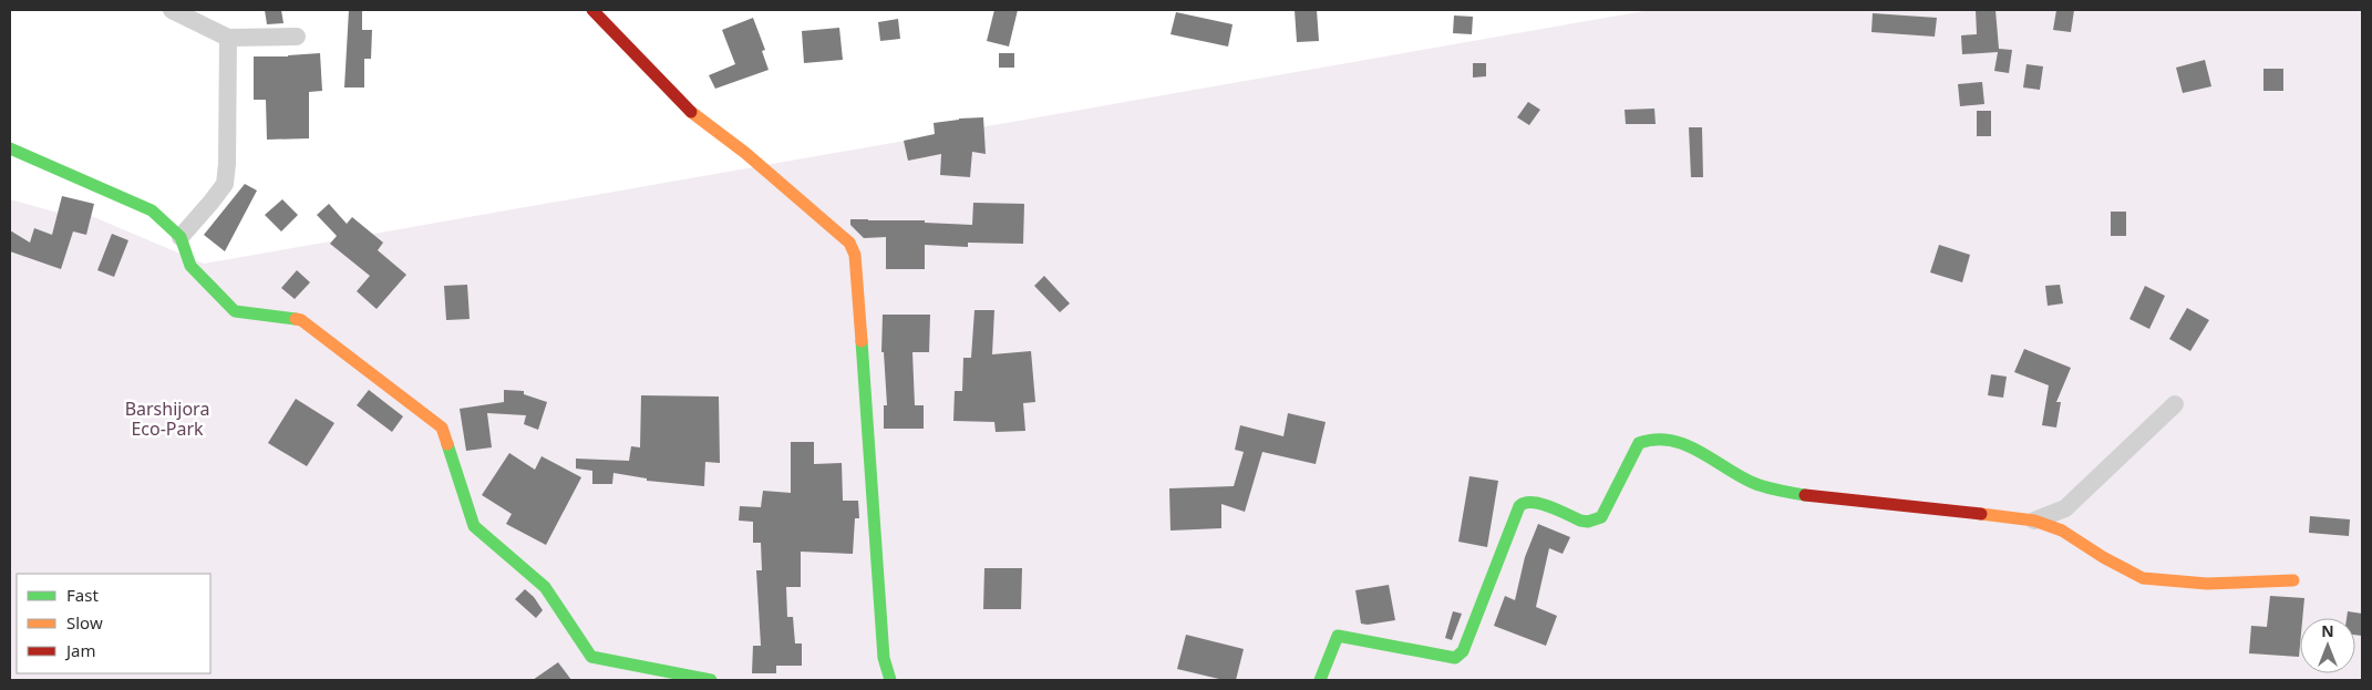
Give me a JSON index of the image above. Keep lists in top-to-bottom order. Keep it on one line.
{"parks":["Barshijora Eco-Park"],"legend":["Fast","Slow","Jam"],"north":"top"}
